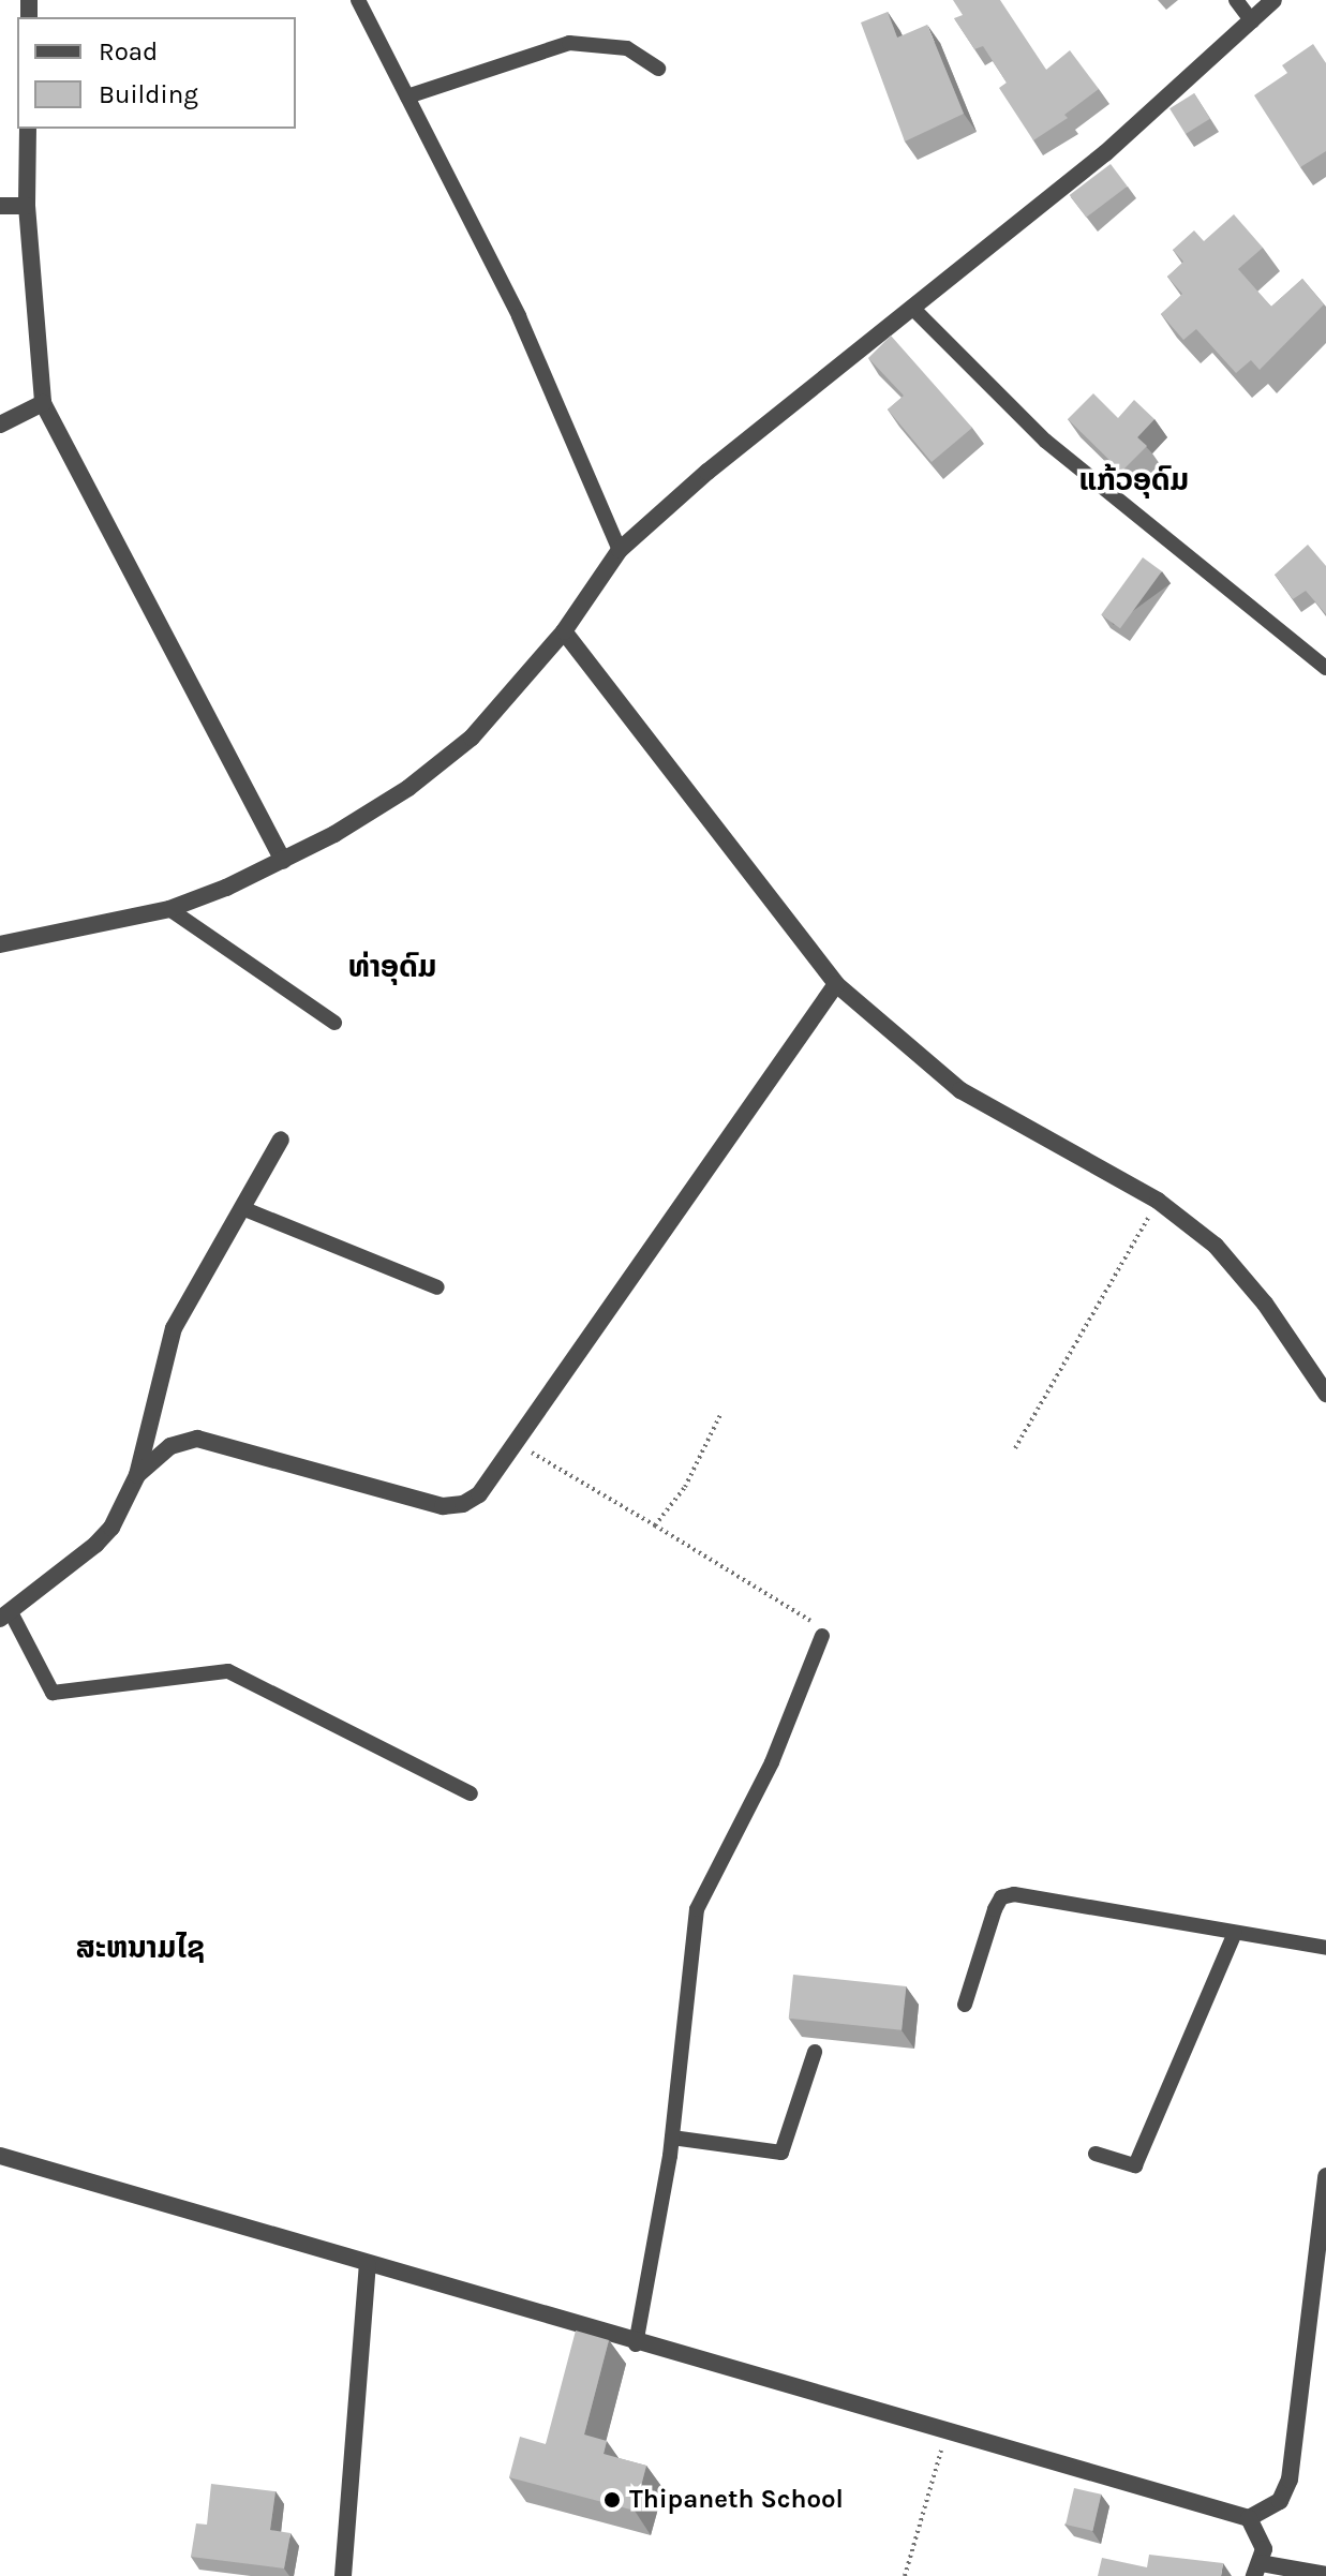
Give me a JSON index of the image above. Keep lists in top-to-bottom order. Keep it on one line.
{"districts":["ແກ້ວອຸດົມ","ທ່າອຸດົມ","ສະຫນາມໄຊ"],"places":["Thipaneth School"],"legend":["Road","Building"]}
